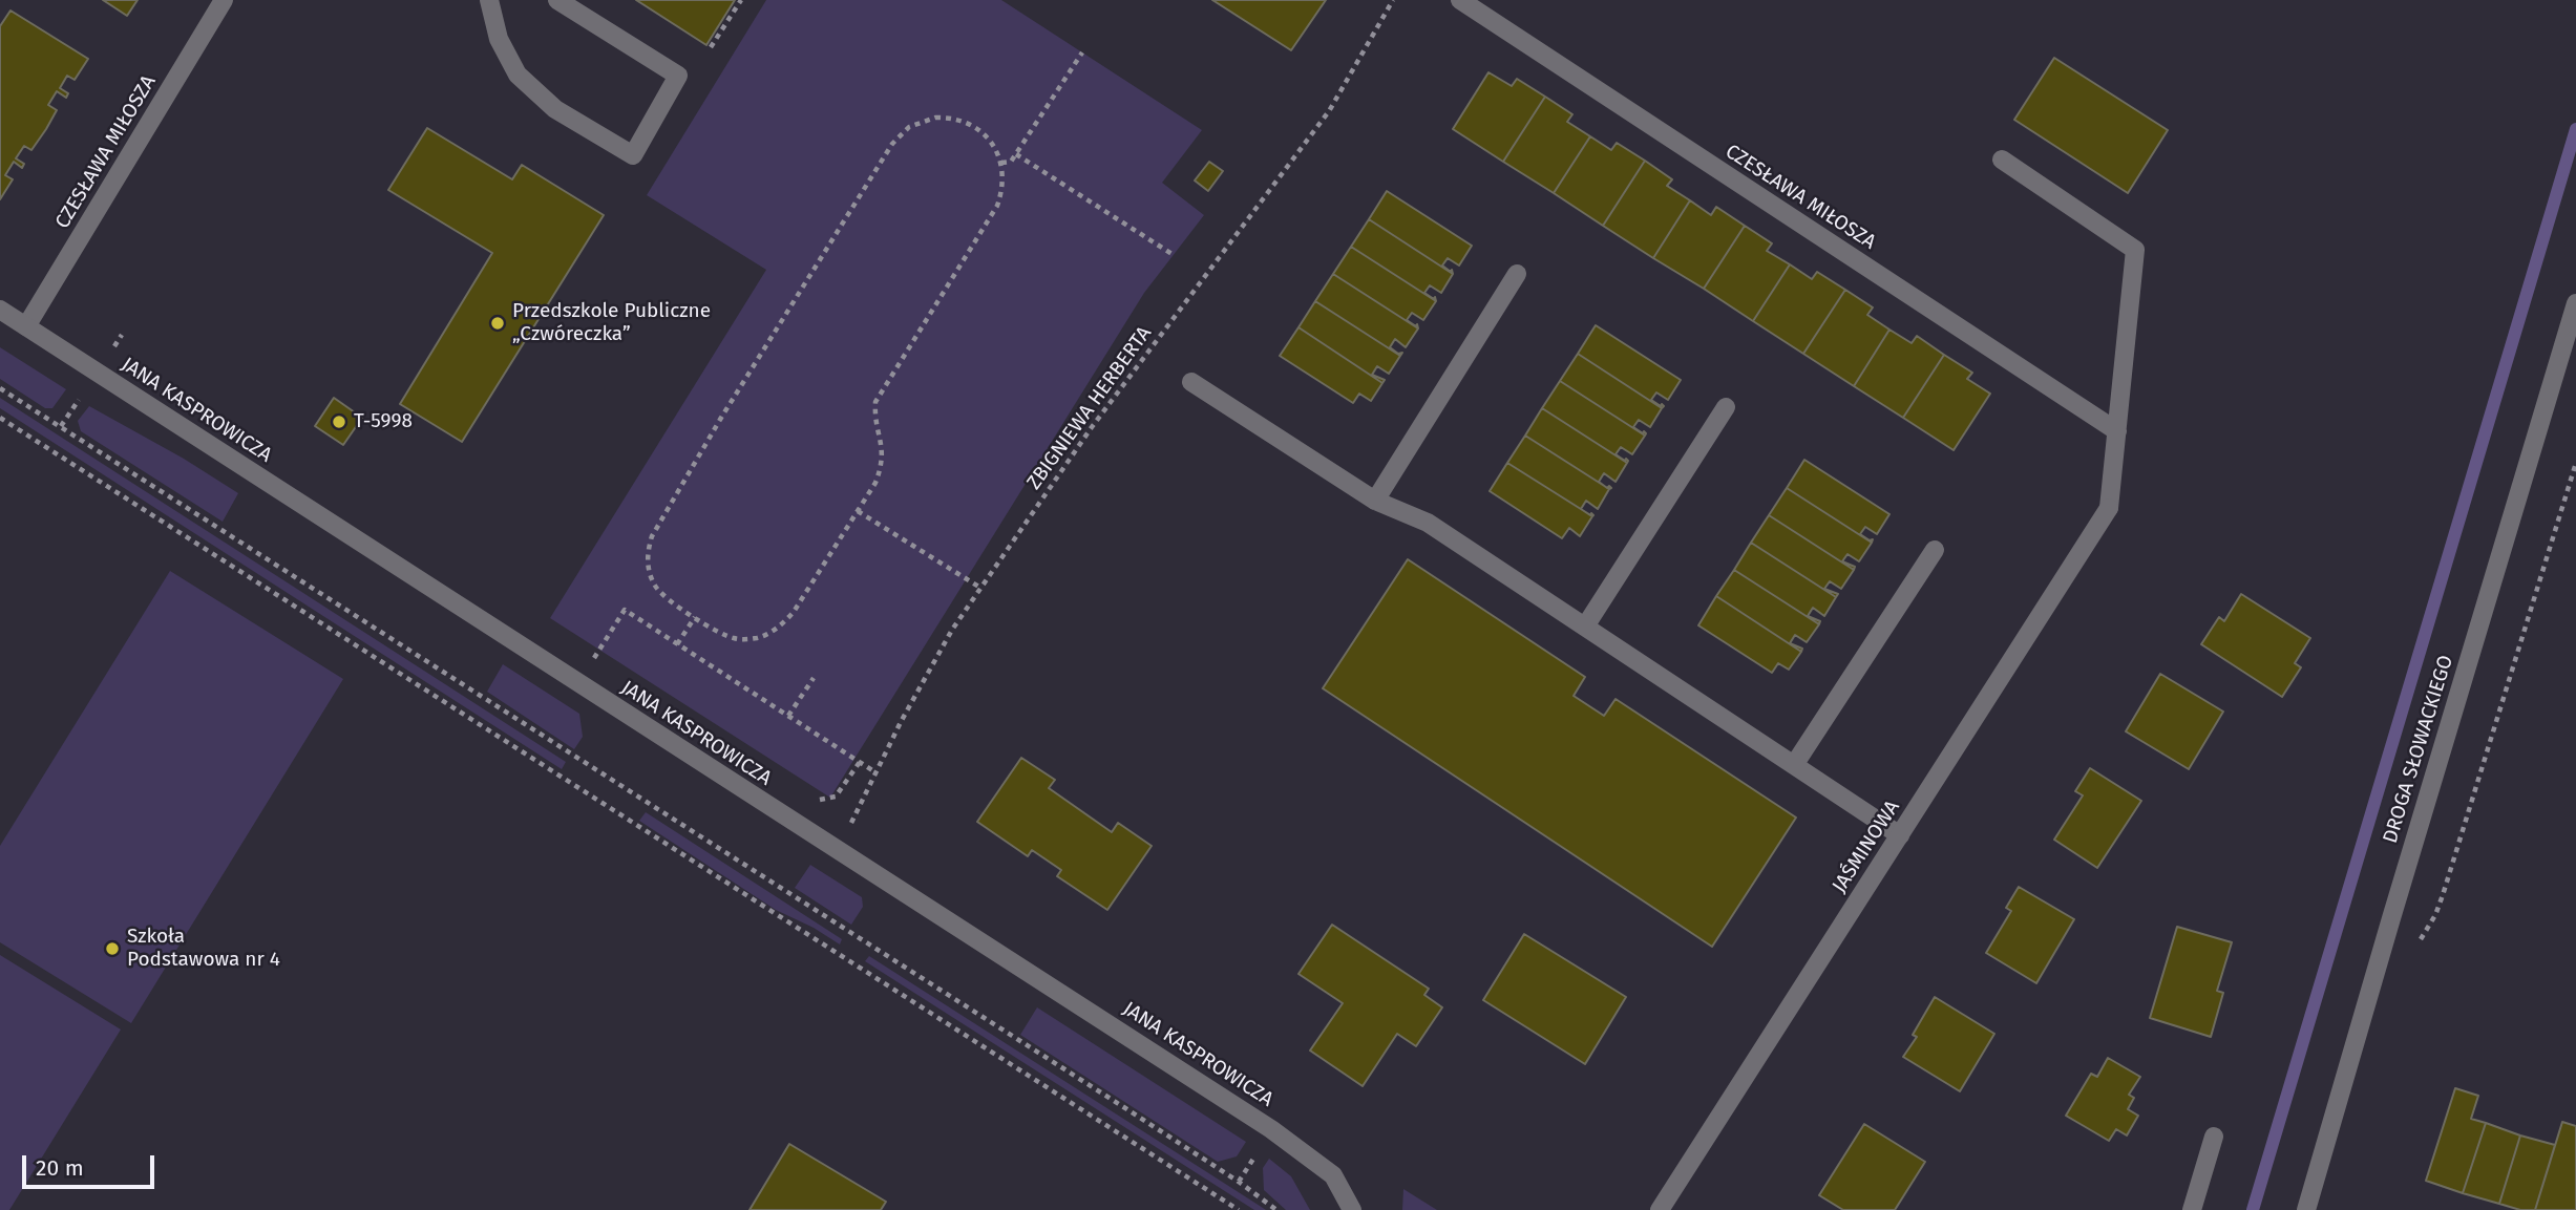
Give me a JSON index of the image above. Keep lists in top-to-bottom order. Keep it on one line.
{"streets":{"street":["CZESŁAWA MIŁOSZA","JANA KASPROWICZA","DROGA SŁOWACKIEGO","JAŚMINOWA"],"path":["ZBIGNIEWA HERBERTA"]},"crossings":[["CZESŁAWA MIŁOSZA","JANA KASPROWICZA"],["CZESŁAWA MIŁOSZA","JAŚMINOWA"],["ZBIGNIEWA HERBERTA","JANA KASPROWICZA"]],"places":["Przedszkole Publiczne „Czwóreczka”","T-5998","Szkoła Podstawowa nr 4"],"scale_bar":"20 m"}
